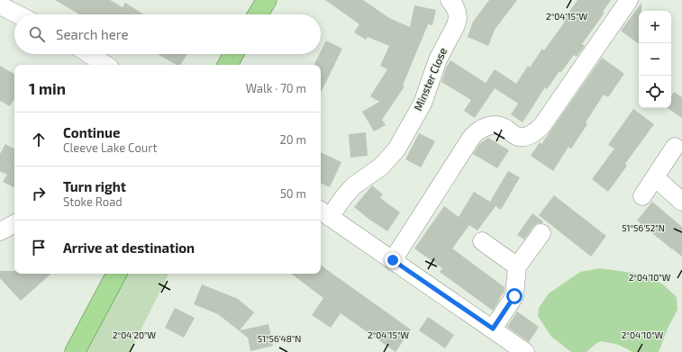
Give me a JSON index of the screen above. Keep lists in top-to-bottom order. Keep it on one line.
{"streets":{"street":["Minster Close"]},"page":{"map_buttons":["+","−"],"search":"Search here","heading":["1 min","Walk · 70 m"],"list":[["Continue","Cleeve Lake Court","20 m"],["Turn right","Stoke Road","50 m"],"Arrive at destination"]},"coordinates":["2°04'15\"W","51°56'52\"N","2°04'10\"W","2°04'20\"W","51°56'48\"N"]}
